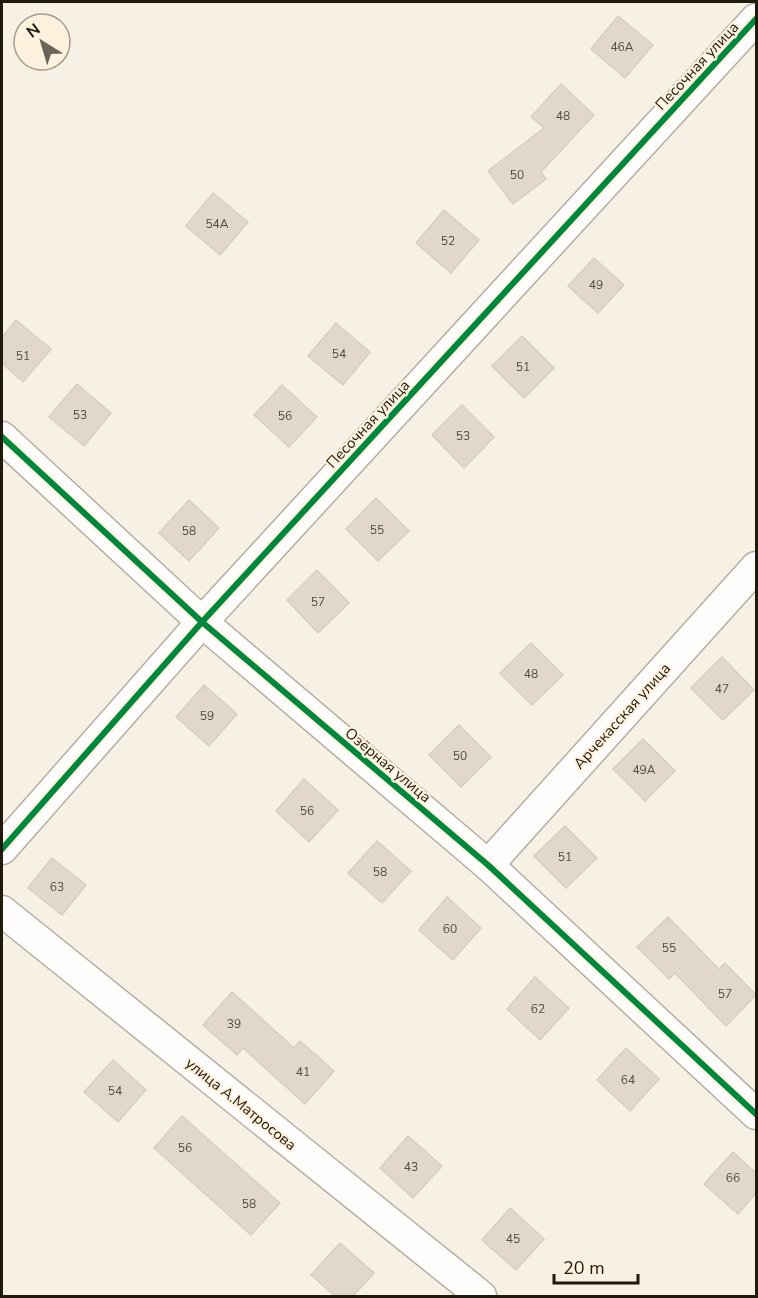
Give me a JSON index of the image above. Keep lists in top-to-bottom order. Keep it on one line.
{"streets":{"street":["Песочная улица","Арчекасская улица","Озёрная улица","улица А.Матросова"]},"crossings":[["Песочная улица","Озёрная улица"],["Арчекасская улица","Озёрная улица"]],"house_numbers":["46А","48","50","54А","52","49","54","51","51","53","56","53","55","58","57","48","47","59","50","49А","56","51","58","63","60","55","57","62","39","41","64","54","56","43","66","58","45"],"scale_bar":"20 m","north":"top left"}
